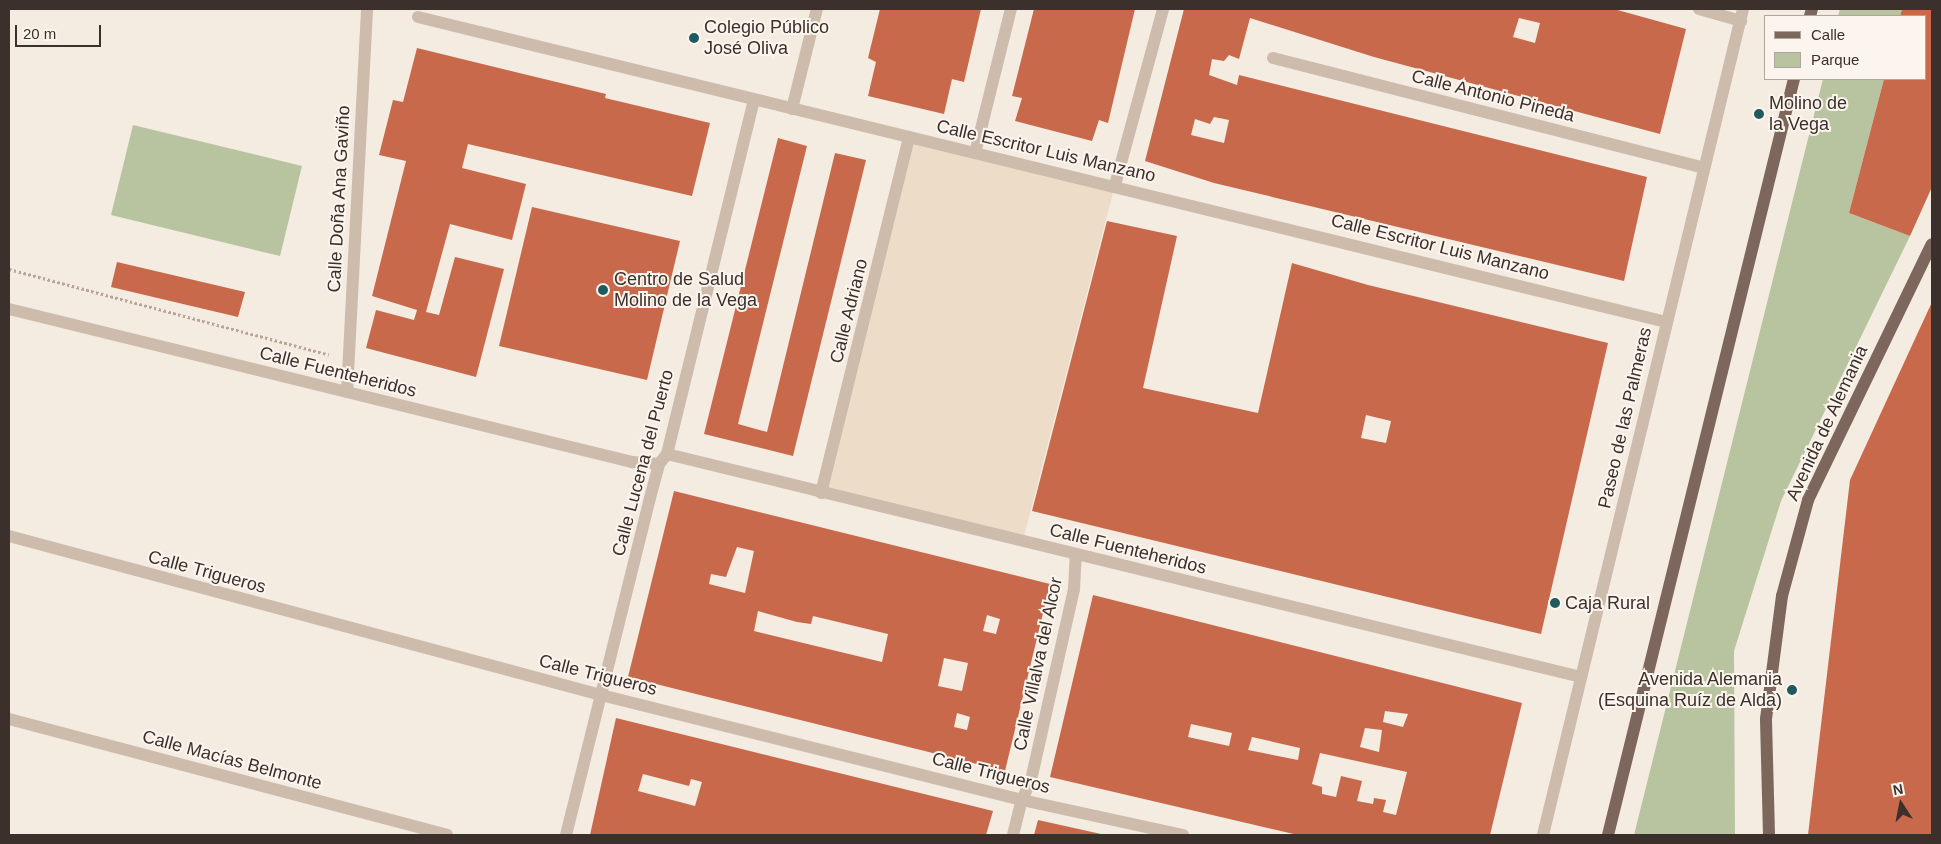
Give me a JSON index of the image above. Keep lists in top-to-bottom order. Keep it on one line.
{"streets":{"main road":["Avenida de Alemania"],"street":["Calle Antonio Pineda","Calle Escritor Luis Manzano","Calle Doña Ana Gaviño","Calle Adriano","Calle Fuenteheridos","Paseo de las Palmeras","Calle Lucena del Puerto","Calle Trigueros","Calle Villalva del Alcor","Calle Macías Belmonte"]},"crossings":[["Calle Antonio Pineda","Paseo de las Palmeras"],["Calle Escritor Luis Manzano","Calle Adriano"],["Calle Escritor Luis Manzano","Paseo de las Palmeras"],["Calle Escritor Luis Manzano","Calle Lucena del Puerto"],["Calle Doña Ana Gaviño","Calle Fuenteheridos"],["Calle Adriano","Calle Fuenteheridos"],["Calle Fuenteheridos","Paseo de las Palmeras"],["Calle Fuenteheridos","Calle Lucena del Puerto"],["Calle Fuenteheridos","Calle Villalva del Alcor"],["Calle Lucena del Puerto","Calle Trigueros"],["Calle Trigueros","Calle Villalva del Alcor"]],"places":["Colegio Público José Oliva","Molino de la Vega","Centro de Salud Molino de la Vega","Caja Rural","Avenida Alemania (Esquina Ruíz de Alda)"],"legend":["Calle","Parque"],"scale_bar":"20 m","north":"top"}
